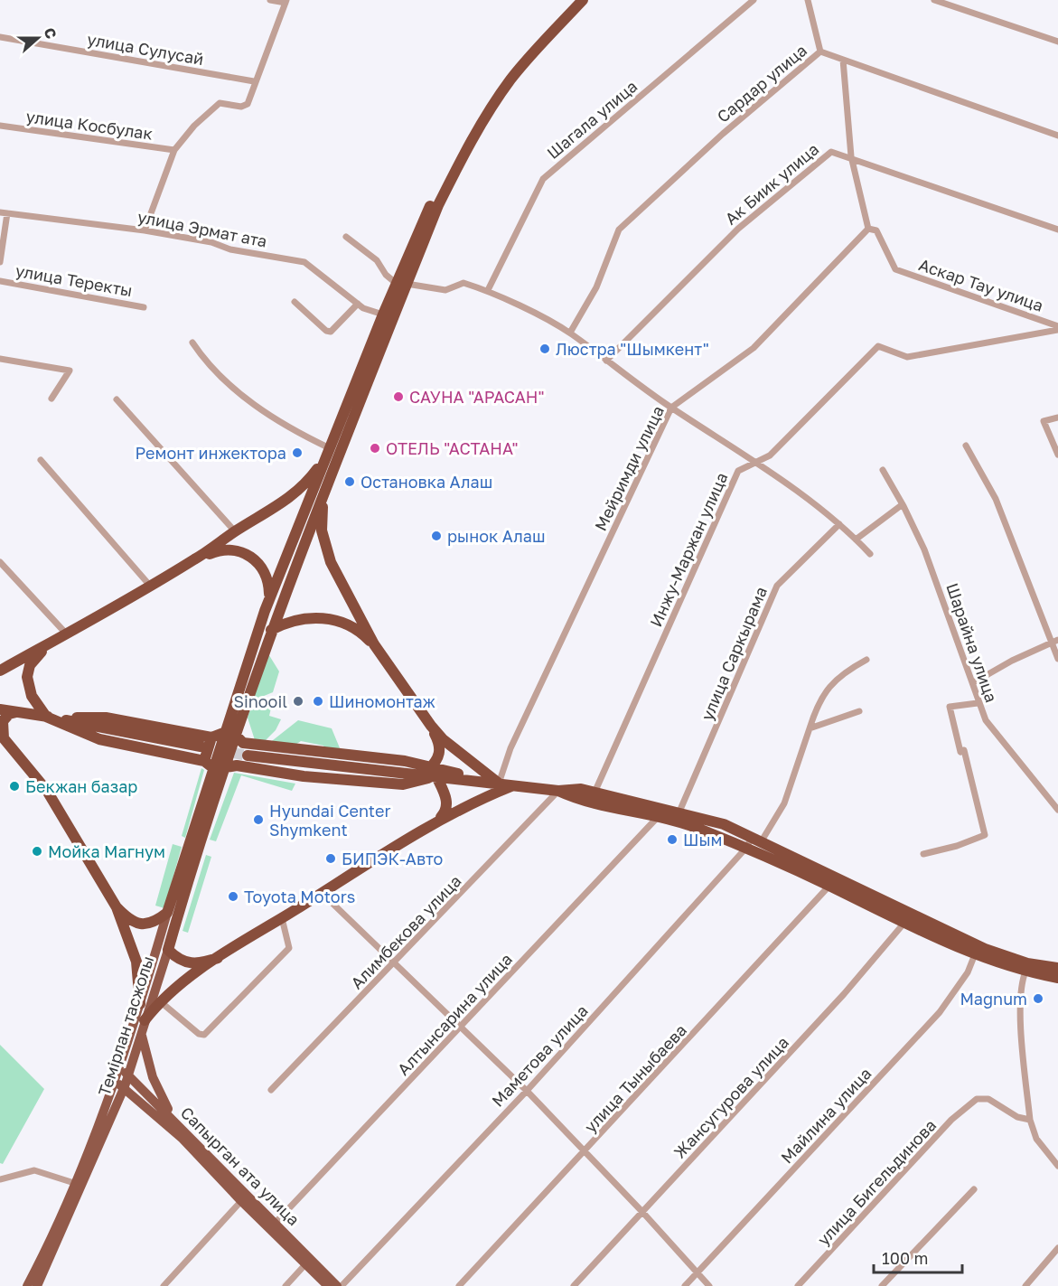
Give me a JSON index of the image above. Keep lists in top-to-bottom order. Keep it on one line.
{"streets":{"highway":["Темірлан тасжолы"],"main road":["Сапырган ата улица"],"street":["улица Сулусай","Сардар улица","Шагала улица","улица Косбулак","Ак Биик улица","улица Эрмат ата","улица Теректы","Аскар Тау улица","Мейримди улица","Инжу-Маржан улица","Шарайна улица","улица Саркырама","Алимбекова улица","Алтынсарина улица","Маметова улица","улица Тыныбаева","Жансугурова улица","Майлина улица","улица Бигельдинова"]},"crossings":[["Аскар Тау улица","Мейримди улица"],["Аскар Тау улица","Инжу-Маржан улица"],["Алтынсарина улица","Сапырган ата улица"],["Темірлан тасжолы","Сапырган ата улица"],["Маметова улица","Сапырган ата улица"]],"places":["Люстра \"Шымкент\"","САУНА \"АРАСАН\"","ОТЕЛЬ \"АСТАНА\"","Ремонт инжектора","Остановка Алаш","рынок Алаш","Sinooil","Шиномонтаж","Бекжан базар","Hyundai Center Shymkent","Шым","Мойка Магнум","БИПЭК-Авто","Toyota Motors","Magnum"],"scale_bar":"100 m","north":"right"}
